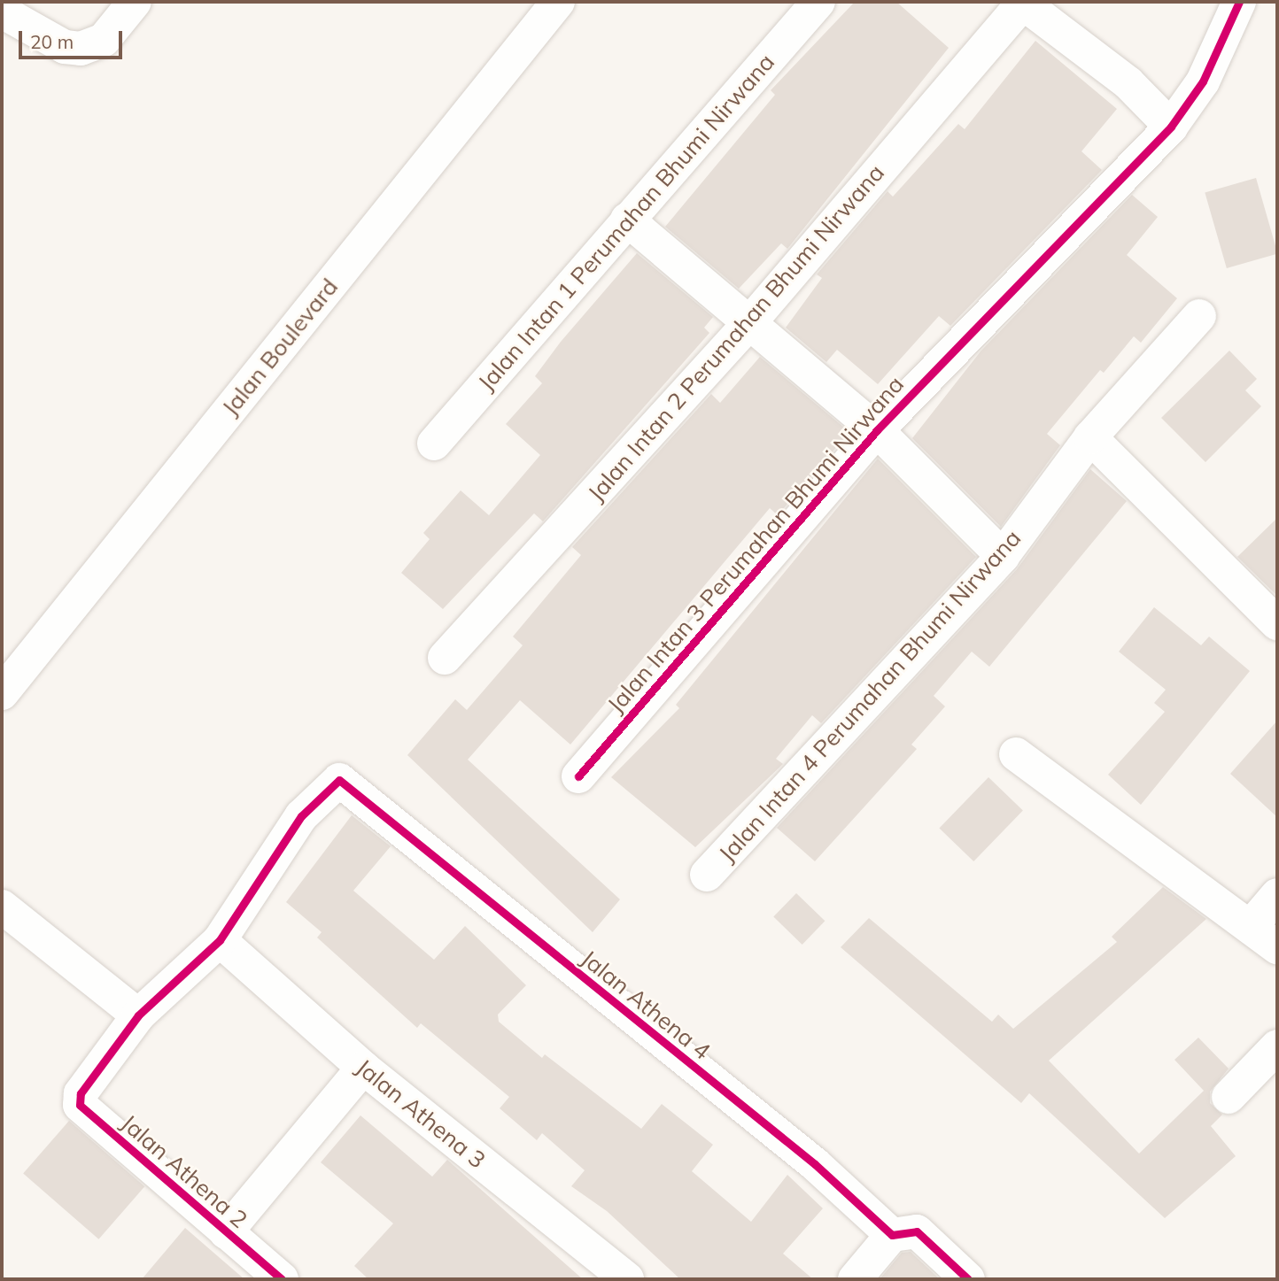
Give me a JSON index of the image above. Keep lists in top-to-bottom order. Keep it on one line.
{"streets":{"street":["Jalan Intan 1 Perumahan Bhumi Nirwana","Jalan Intan 2 Perumahan Bhumi Nirwana","Jalan Boulevard","Jalan Intan 3 Perumahan Bhumi Nirwana","Jalan Intan 4 Perumahan Bhumi Nirwana","Jalan Athena 4","Jalan Athena 3","Jalan Athena 2"]},"crossings":[["Jalan Athena 4","Jalan Athena 3"]],"scale_bar":"20 m"}
